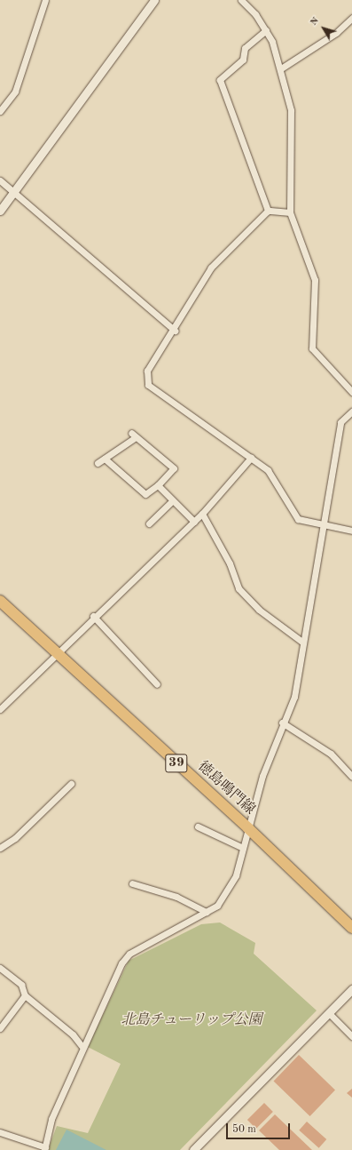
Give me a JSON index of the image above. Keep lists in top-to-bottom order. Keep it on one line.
{"streets":{"main road":["39","徳島鳴門線"]},"parks":["北島チューリップ公園"],"scale_bar":"50 m","north":"top left"}
